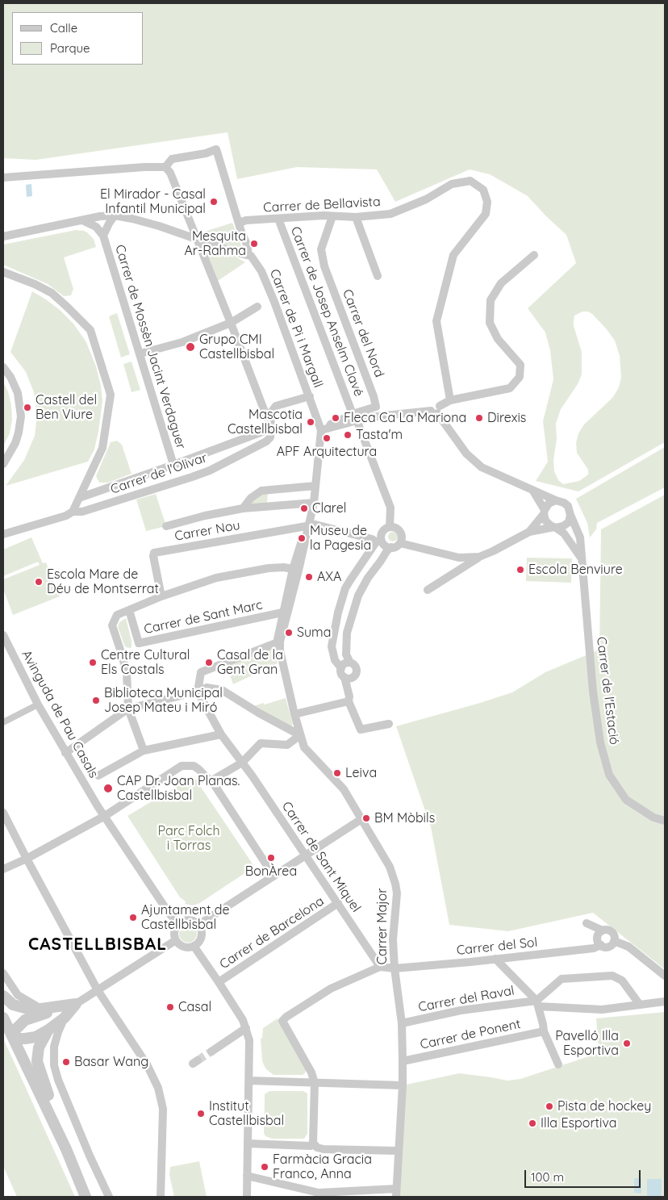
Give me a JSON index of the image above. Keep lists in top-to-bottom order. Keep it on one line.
{"streets":{"street":["Carrer de Bellavista","Carrer de Josep Anselm Clavé","Carrer de Pi i Margall","Carrer del Nord","Carrer de Mossèn Jacint Verdaguer","Carrer de l'Olivar","Carrer Nou","Carrer de Sant Marc","Carrer de l'Estació","Avinguda de Pau Casals","Carrer de Sant Miquel","Carrer Major","Carrer de Barcelona","Carrer del Sol","Carrer del Raval","Carrer de Ponent"]},"crossings":[["Carrer de Bellavista","Carrer de Josep Anselm Clavé"],["Carrer de Bellavista","Carrer del Nord"],["Carrer de Josep Anselm Clavé","Carrer del Nord"],["Carrer de Pi i Margall","Carrer de l'Olivar"],["Carrer de Mossèn Jacint Verdaguer","Carrer de l'Olivar"],["Carrer de Sant Miquel","Carrer de Barcelona"],["Carrer de Sant Miquel","Carrer del Sol"],["Carrer Major","Carrer del Sol"],["Carrer Major","Carrer del Raval"],["Carrer Major","Carrer de Ponent"]],"districts":["CASTELLBISBAL"],"parks":["Parc Folch i Torras"],"places":["El Mirador - Casal Infantil Municipal","Mesquita Ar-Rahma","Grupo CMI Castellbisbal","Castell del Ben Viure","Fleca Ca La Mariona","Direxis","Mascotia Castellbisbal","Tasta'm","APF Arquitectura","Clarel","Museu de la Pagesia","Escola Benviure","AXA","Escola Mare de Déu de Montserrat","Suma","Centre Cultural Els Costals","Casal de la Gent Gran","Biblioteca Municipal Josep Mateu i Miró","Leiva","CAP Dr. Joan Planas. Castellbisbal","BM Mòbils","BonÀrea","Ajuntament de Castellbisbal","Casal","Pavelló Illa Esportiva","Basar Wang","Pista de hockey","Institut Castellbisbal","Illa Esportiva","Farmàcia Gracia Franco, Anna"],"legend":["Calle","Parque"],"scale_bar":"100 m"}
